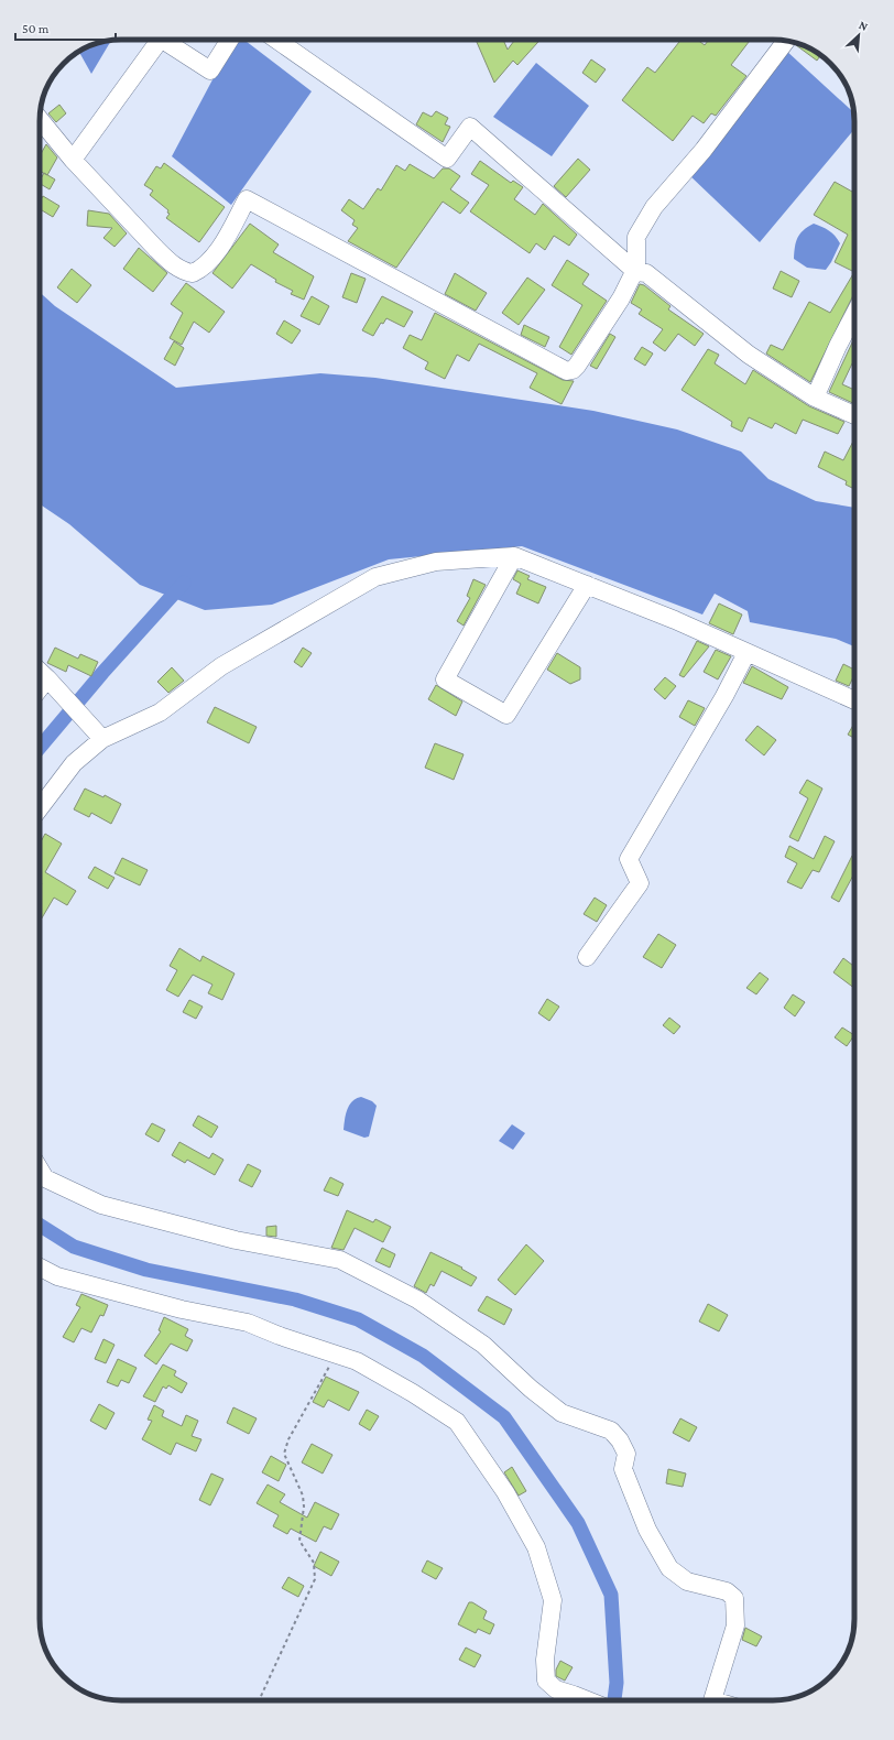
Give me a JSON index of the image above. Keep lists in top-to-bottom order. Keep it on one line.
{"scale_bar":"50 m","north":"top right"}
